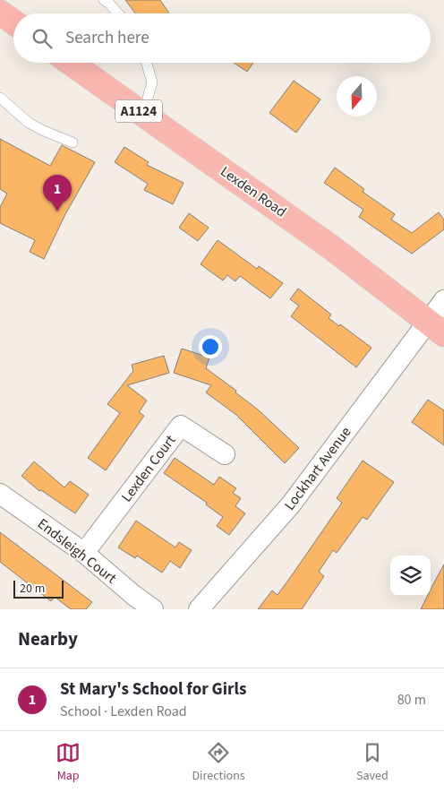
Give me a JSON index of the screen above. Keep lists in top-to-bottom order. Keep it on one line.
{"streets":{"main road":["A1124","Lexden Road"],"street":["Lexden Court","Lockhart Avenue","Endsleigh Court"]},"crossings":[["Lexden Road","Lockhart Avenue"],["Lexden Court","Endsleigh Court"]],"scale_bar":"20 m","north":"bottom","page":{"search":"Search here","pins":"1","scale":"20 m","heading":"Nearby","list":[{"mark":"1","name":"St Mary's School for Girls","note":"School · Lexden Road","value":"80 m"}],"nav":["Map","Directions","Saved"]}}
